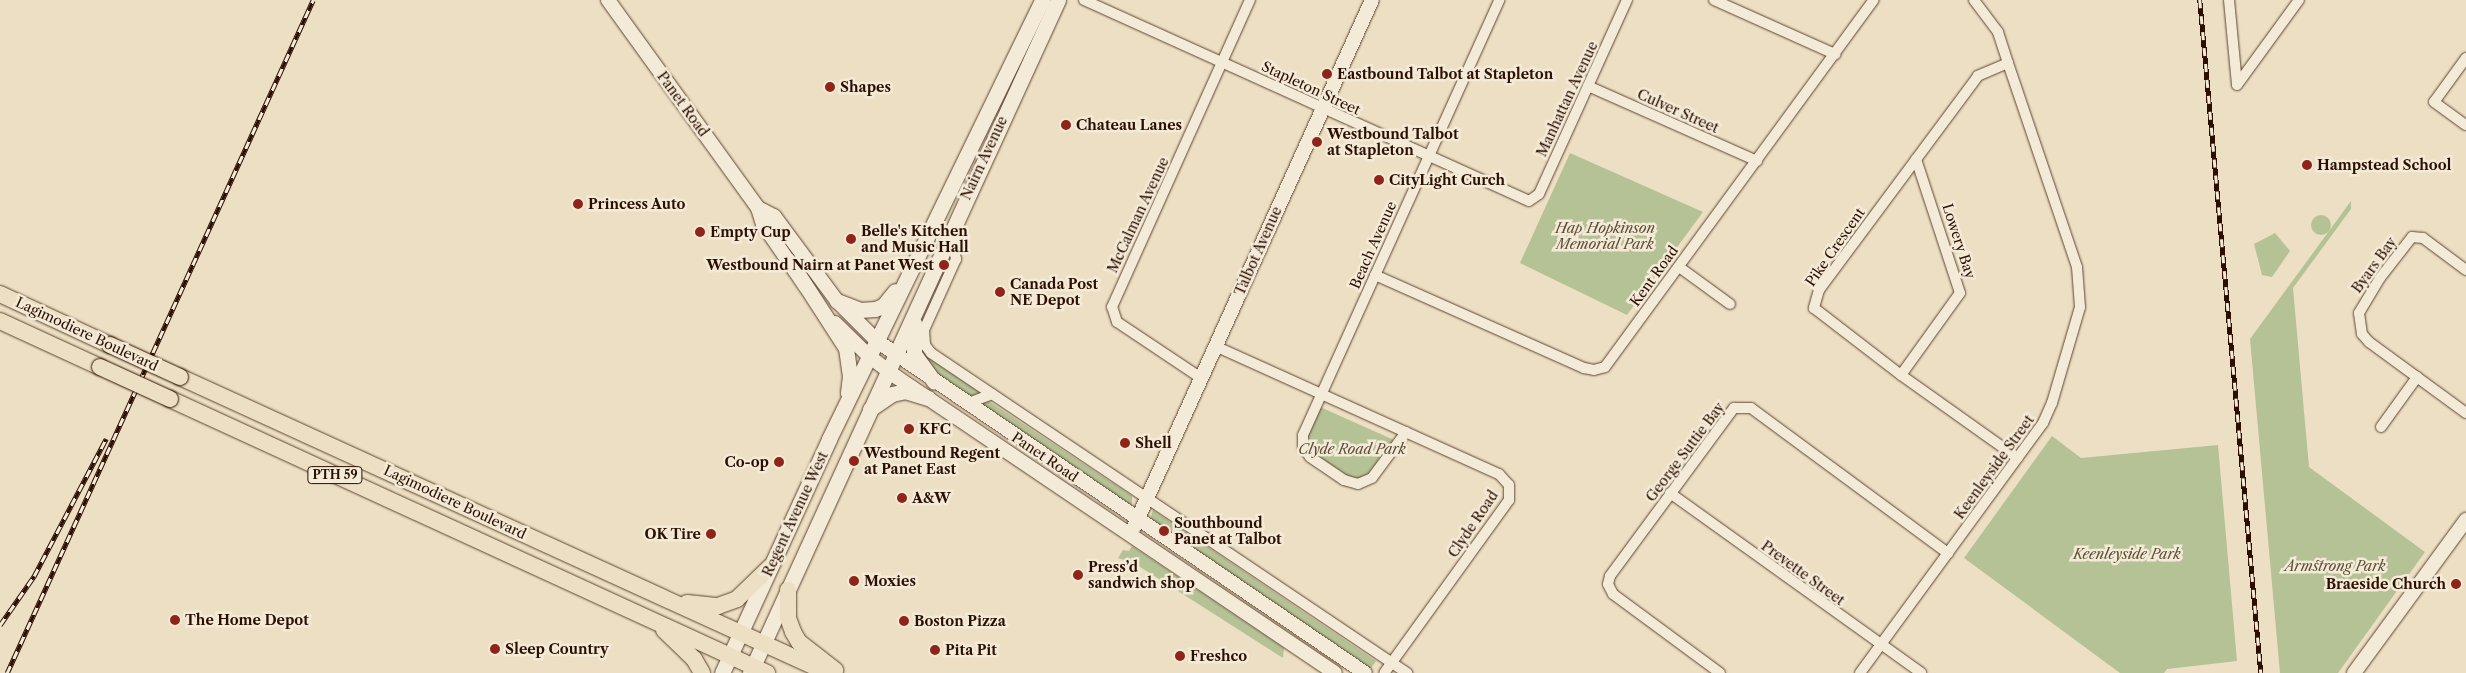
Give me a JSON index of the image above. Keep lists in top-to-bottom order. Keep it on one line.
{"streets":{"main road":["Nairn Avenue","Lagimodiere Boulevard","PTH 59","Regent Avenue West"],"street":["Stapleton Street","Manhattan Avenue","Panet Road","Culver Street","McCalman Avenue","Lowery Bay","Beach Avenue","Pike Crescent","Talbot Avenue","Byars Bay","Kent Road","George Suttie Bay","Keenleyside Street","Clyde Road","Prevette Street"]},"crossings":[["Stapleton Street","Manhattan Avenue"],["Stapleton Street","McCalman Avenue"],["Stapleton Street","Beach Avenue"],["Stapleton Street","Talbot Avenue"],["Manhattan Avenue","Culver Street"],["Panet Road","Nairn Avenue"],["Panet Road","Talbot Avenue"],["Panet Road","Regent Avenue West"],["Culver Street","Kent Road"],["Nairn Avenue","Regent Avenue West"],["McCalman Avenue","Talbot Avenue"],["Lowery Bay","Pike Crescent"],["Beach Avenue","Kent Road"],["Beach Avenue","Clyde Road"],["Pike Crescent","Keenleyside Street"],["Talbot Avenue","Clyde Road"],["Lagimodiere Boulevard","Regent Avenue West"],["George Suttie Bay","Keenleyside Street"],["George Suttie Bay","Prevette Street"],["Keenleyside Street","Prevette Street"]],"parks":["Hap Hopkinson Memorial Park","Clyde Road Park","Keenleyside Park","Armstrong Park"],"places":["Eastbound Talbot at Stapleton","Shapes","Chateau Lanes","Westbound Talbot at Stapleton","Hampstead School","CityLight Curch","Princess Auto","Empty Cup","Belle's Kitchen and Music Hall","Westbound Nairn at Panet West","Canada Post NE Depot","KFC","Shell","Westbound Regent at Panet East","Co-op","A&W","Southbound Panet at Talbot","OK Tire","Press’d sandwich shop","Moxies","Braeside Church","The Home Depot","Boston Pizza","Sleep Country","Pita Pit","Freshco"]}
